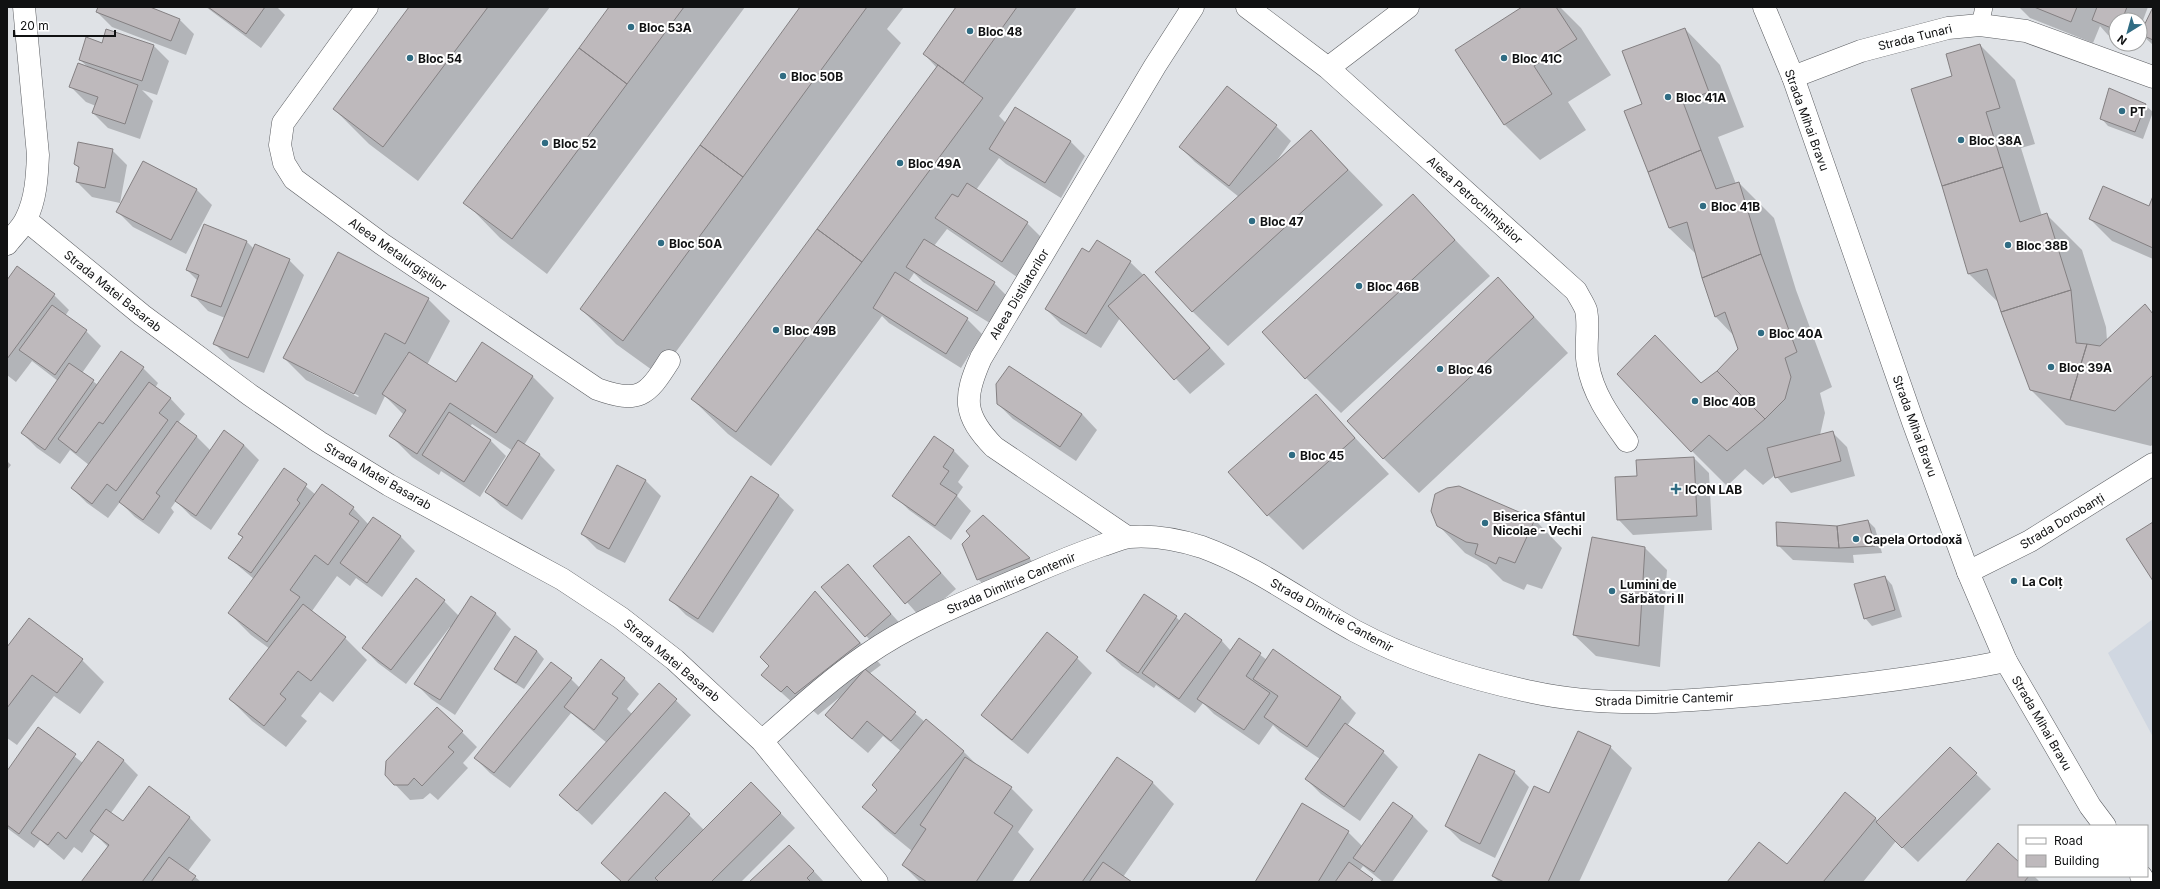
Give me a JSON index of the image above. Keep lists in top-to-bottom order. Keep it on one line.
{"streets":{"street":["Strada Tunari","Strada Mihai Bravu","Aleea Petrochimiștilor","Aleea Metalurgiștilor","Strada Matei Basarab","Aleea Distilatorilor","Strada Dorobanți","Strada Dimitrie Cantemir"]},"crossings":[["Strada Tunari","Strada Mihai Bravu"],["Strada Mihai Bravu","Strada Dorobanți"],["Strada Mihai Bravu","Strada Dimitrie Cantemir"],["Strada Matei Basarab","Strada Dimitrie Cantemir"],["Aleea Distilatorilor","Strada Dimitrie Cantemir"]],"places":{"other":["Bloc 53A","Bloc 48","Bloc 54","Bloc 41C","Bloc 50B","Bloc 41A","PT","Bloc 38A","Bloc 52","Bloc 49A","Bloc 41B","Bloc 47","Bloc 50A","Bloc 38B","Bloc 46B","Bloc 49B","Bloc 40A","Bloc 39A","Bloc 46","Bloc 40B","Bloc 45","Biserica Sfântul Nicolae - Vechi","Capela Ortodoxă","La Colț","Lumini de Sărbători II"],"health":["ICON LAB"]},"legend":["Road","Building"],"scale_bar":"20 m","north":"bottom left"}
